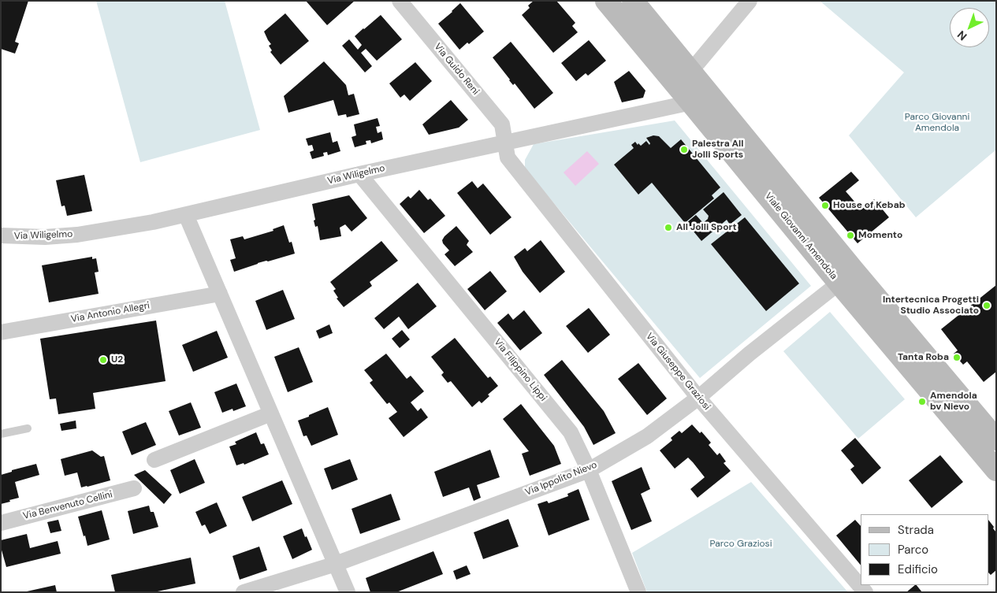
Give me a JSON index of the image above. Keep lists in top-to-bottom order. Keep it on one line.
{"streets":{"main road":["Viale Giovanni Amendola"],"street":["Via Guido Reni","Via Wiligelmo","Via Antonio Allegri","Via Filippino Lippi","Via Giuseppe Graziosi","Via Ippolito Nievo","Via Benvenuto Cellini"]},"crossings":[["Via Guido Reni","Via Wiligelmo"],["Via Guido Reni","Via Giuseppe Graziosi"],["Via Wiligelmo","Viale Giovanni Amendola"],["Via Wiligelmo","Via Filippino Lippi"],["Via Wiligelmo","Via Giuseppe Graziosi"],["Viale Giovanni Amendola","Via Ippolito Nievo"],["Via Filippino Lippi","Via Ippolito Nievo"],["Via Giuseppe Graziosi","Via Ippolito Nievo"]],"parks":["Parco Giovanni Amendola","Parco Graziosi"],"places":["Palestra All Jolli Sports","House of Kebab","All Jolli Sport","Momento","Intertecnica Progetti Studio Associato","Tanta Roba","U2","Amendola bv Nievo"],"legend":["Strada","Parco","Edificio"],"north":"bottom left"}
